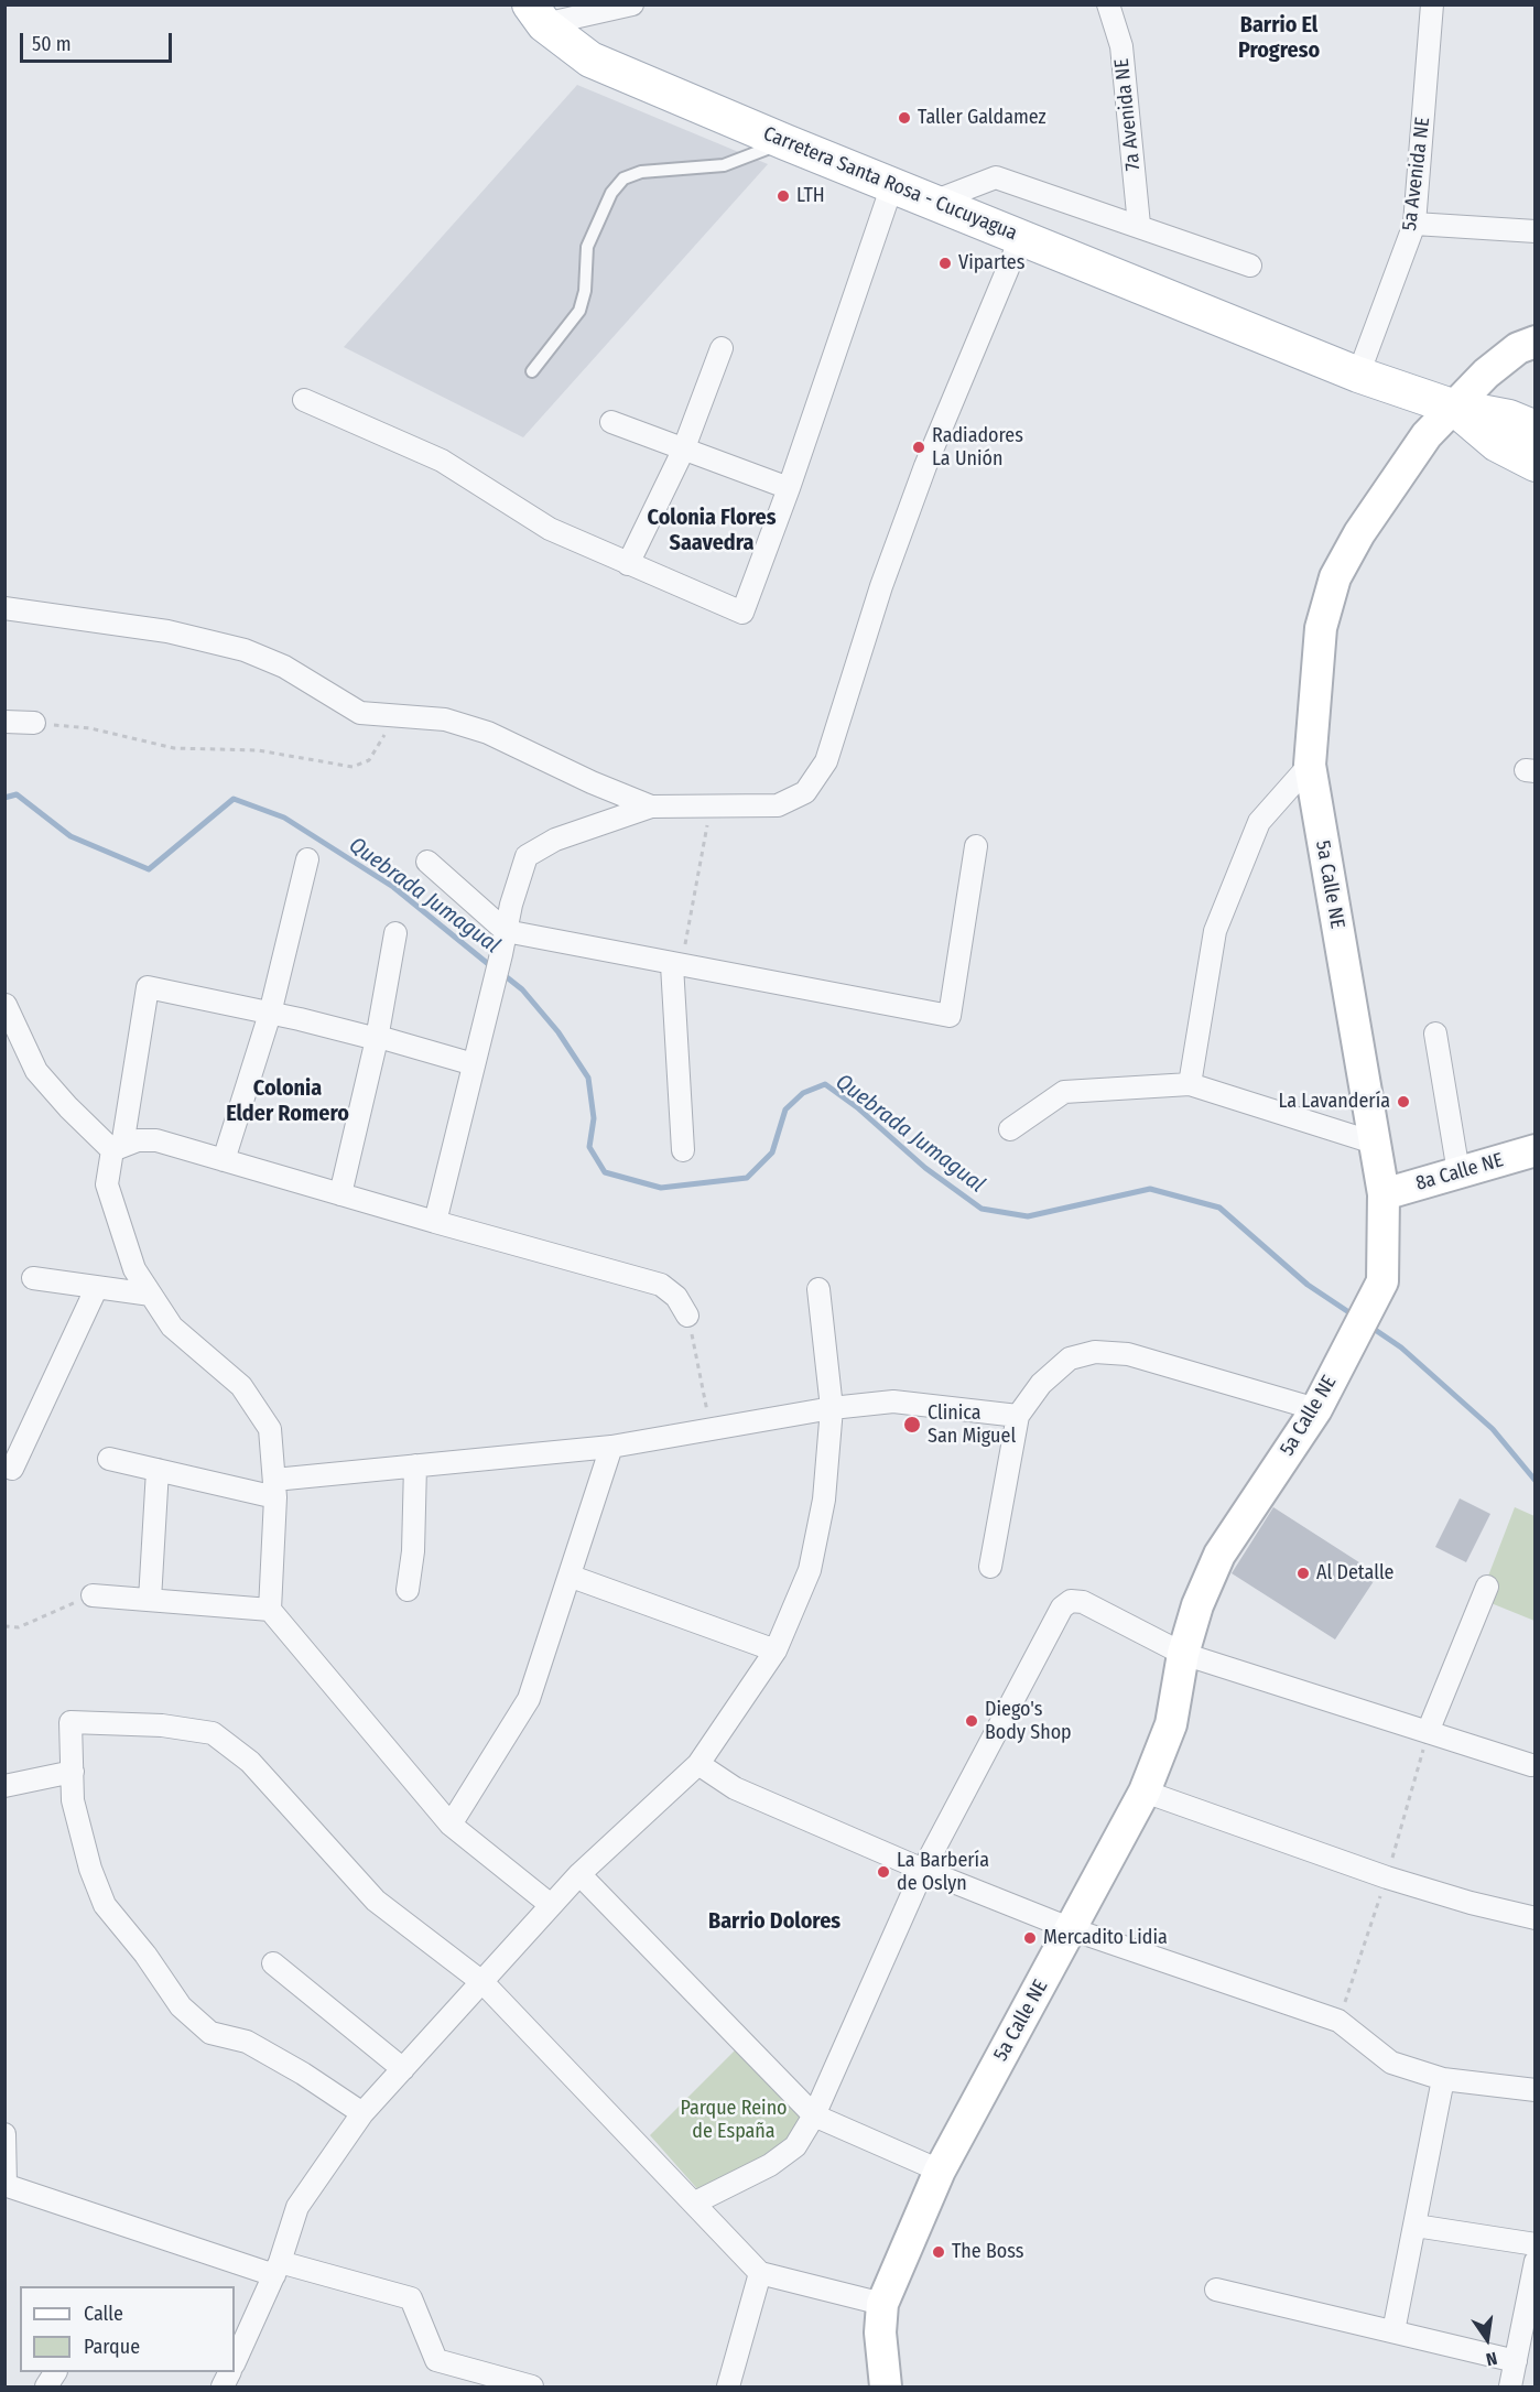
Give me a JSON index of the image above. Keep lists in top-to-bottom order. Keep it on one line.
{"streets":{"main road":["Carretera Santa Rosa - Cucuyagua"],"street":["7a Avenida NE","5a Avenida NE","5a Calle NE","8a Calle NE"]},"crossings":[["5a Avenida NE","Carretera Santa Rosa - Cucuyagua"],["Carretera Santa Rosa - Cucuyagua","5a Calle NE"],["5a Calle NE","8a Calle NE"]],"districts":["Barrio El Progreso","Colonia Flores Saavedra","Colonia Elder Romero","Barrio Dolores"],"water":["Quebrada Jumagual"],"parks":["Parque Reino de España"],"places":["Taller Galdamez","LTH","Vipartes","Radiadores La Unión","La Lavandería","Clinica San Miguel","Al Detalle","Diego's Body Shop","La Barbería de Oslyn","Mercadito Lidia","The Boss"],"legend":["Calle","Parque"],"scale_bar":"50 m","north":"bottom"}
